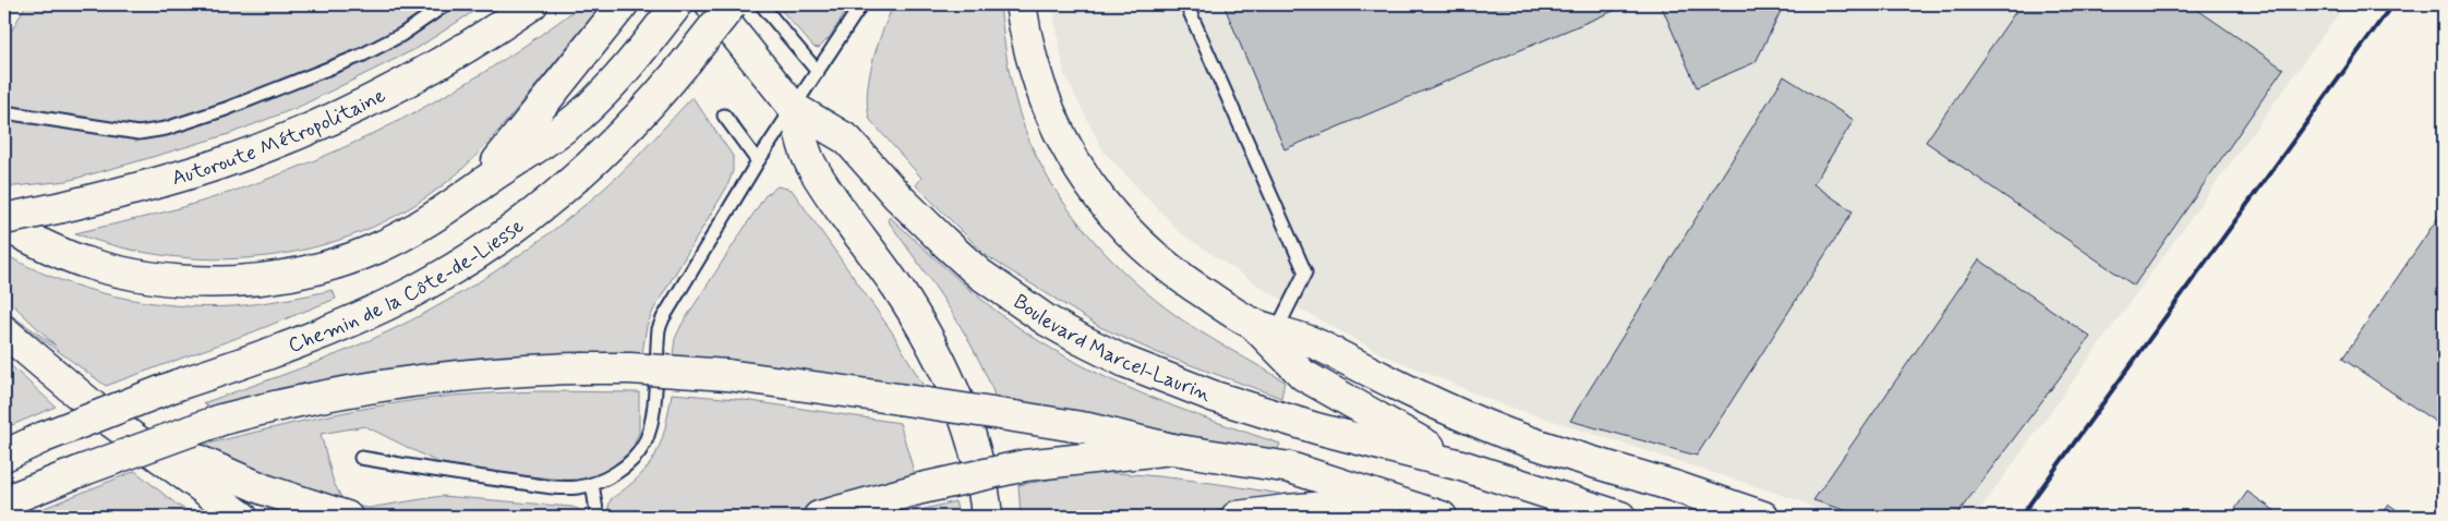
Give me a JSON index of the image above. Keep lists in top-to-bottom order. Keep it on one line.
{"streets":{"main road":["Autoroute Métropolitaine","Chemin de la Côte-de-Liesse","Boulevard Marcel-Laurin"]}}
